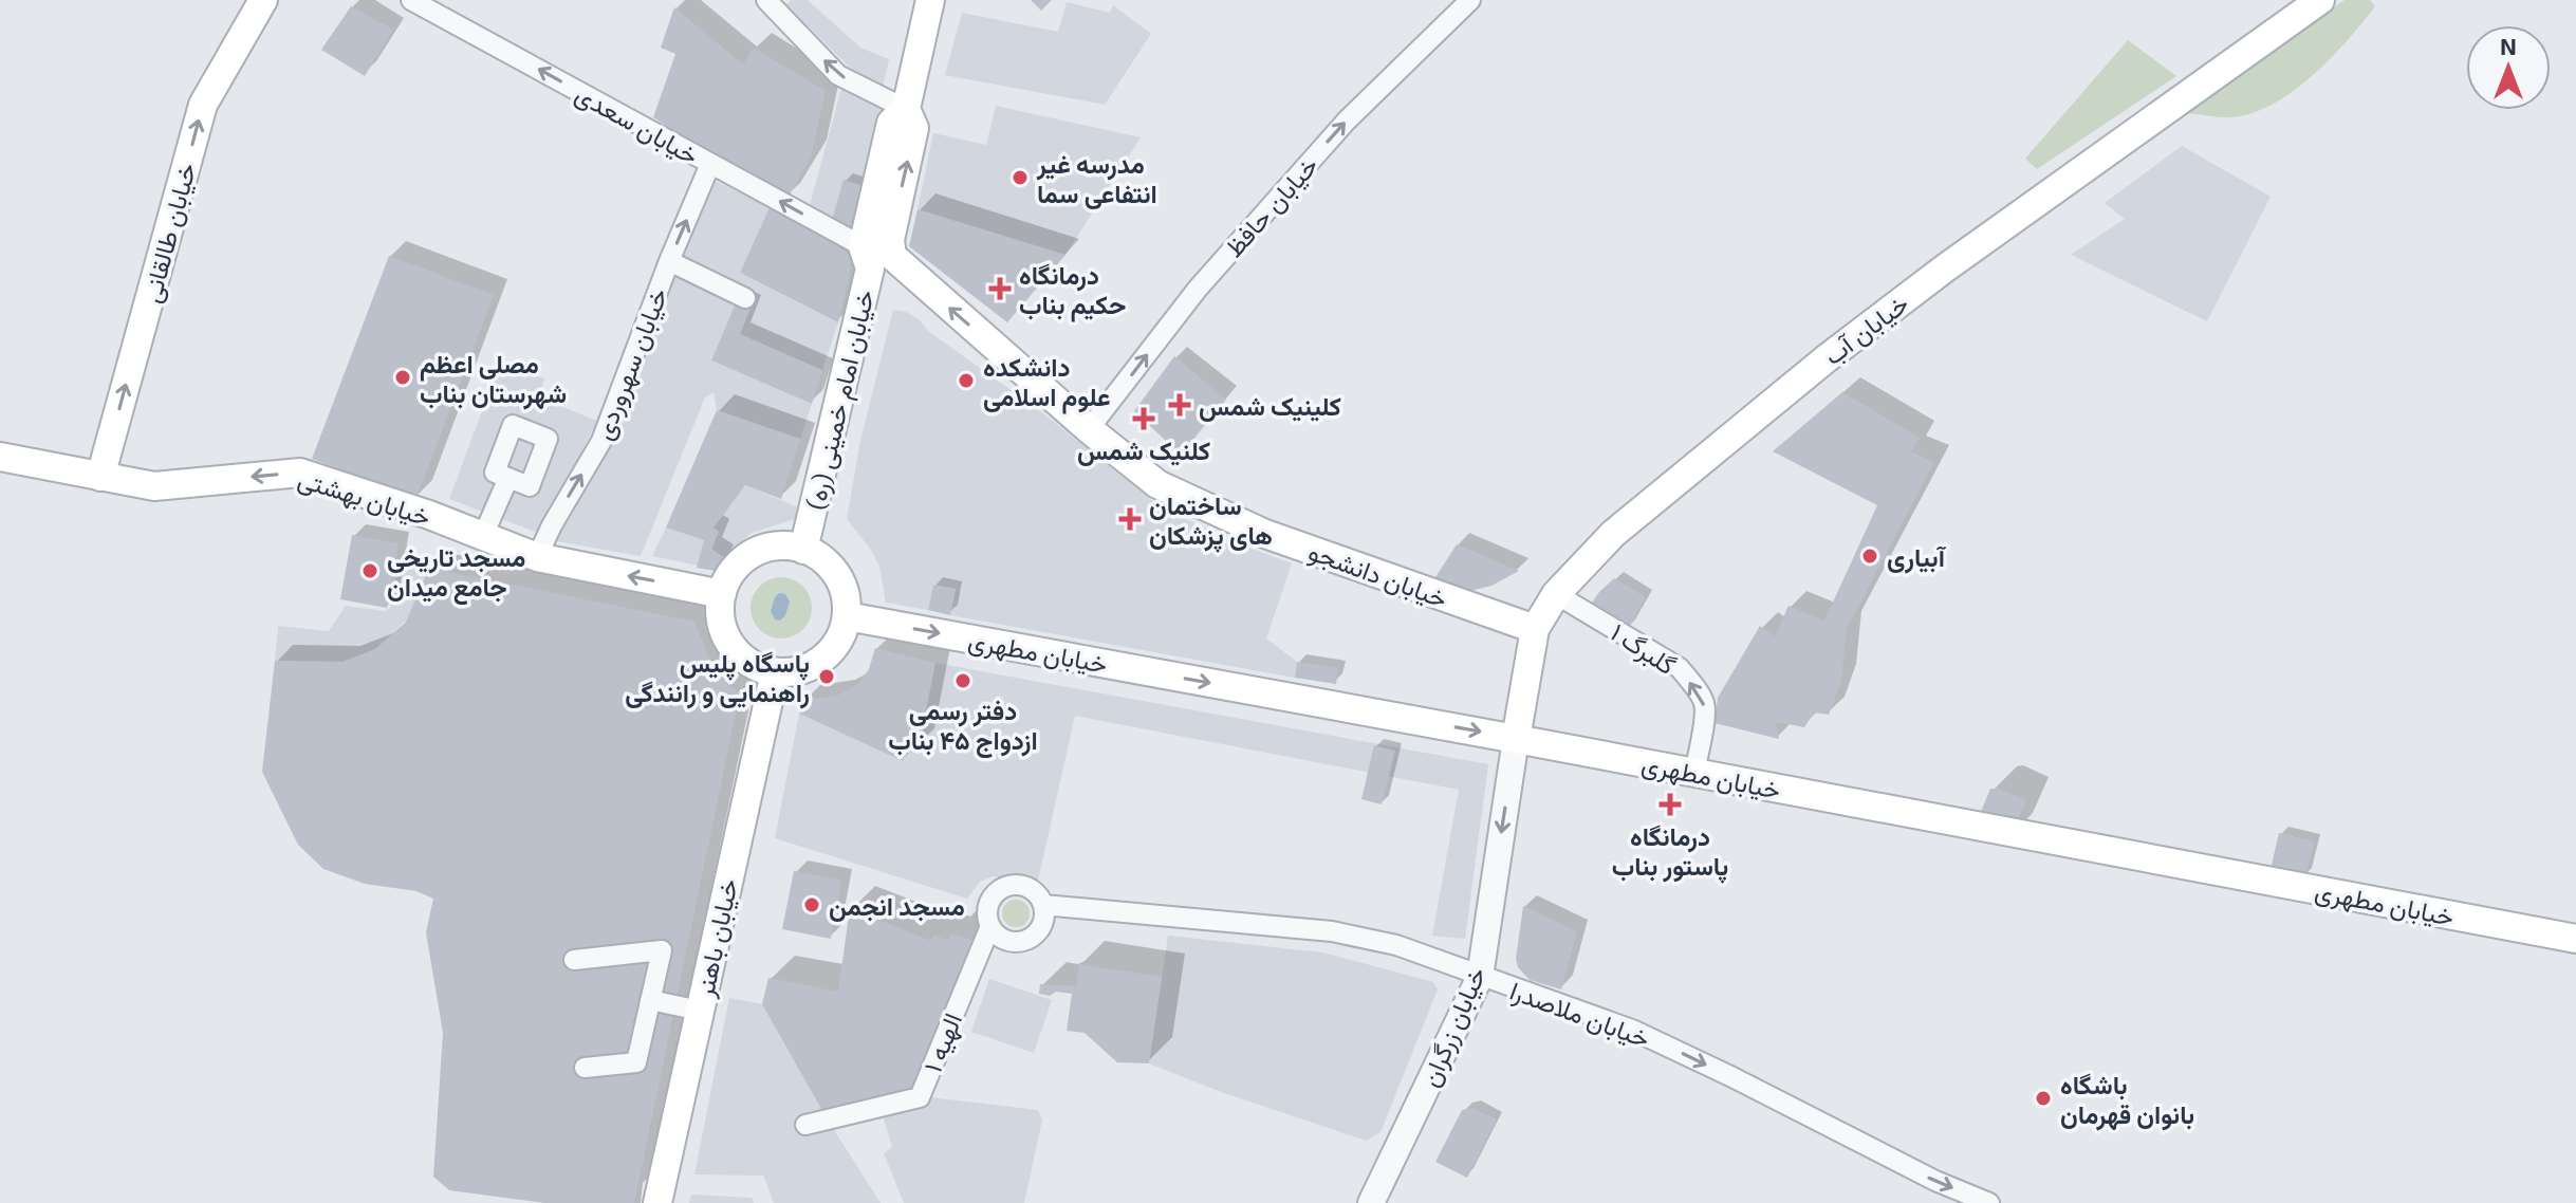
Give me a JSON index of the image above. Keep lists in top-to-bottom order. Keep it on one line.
{"streets":{"main road":["خیابان طالقانی","خیابان آب","خیابان امام خمینی (ره)","خیابان بهشتی","خیابان دانشجو","خیابان مطهری","خیابان باهنر"],"street":["خیابان سعدی","خیابان حافظ","خیابان سهروردی","گلبرگ ۱","خیابان ملاصدرا","خیابان زرگران","الهیه ۱"]},"crossings":[["خیابان سعدی","خیابان سهروردی"],["خیابان سعدی","خیابان امام خمینی (ره)"],["خیابان سعدی","خیابان دانشجو"],["خیابان حافظ","خیابان دانشجو"],["خیابان طالقانی","خیابان بهشتی"],["خیابان آب","خیابان دانشجو"],["خیابان آب","گلبرگ ۱"],["خیابان آب","خیابان مطهری"],["خیابان آب","خیابان زرگران"],["خیابان سهروردی","خیابان بهشتی"],["خیابان امام خمینی (ره)","خیابان بهشتی"],["خیابان امام خمینی (ره)","خیابان دانشجو"],["خیابان امام خمینی (ره)","خیابان مطهری"],["خیابان امام خمینی (ره)","خیابان باهنر"],["خیابان بهشتی","خیابان مطهری"],["خیابان بهشتی","خیابان باهنر"],["گلبرگ ۱","خیابان مطهری"],["خیابان مطهری","خیابان باهنر"],["خیابان مطهری","خیابان زرگران"],["خیابان ملاصدرا","خیابان زرگران"],["خیابان ملاصدرا","الهیه ۱"]],"one_way":["خیابان حافظ","خیابان طالقانی","خیابان سهروردی","خیابان بهشتی","خیابان دانشجو","گلبرگ ۱","خیابان مطهری","خیابان ملاصدرا","خیابان زرگران"],"places":{"other":["مدرسه غیر انتفاعی سما","مصلی اعظم شهرستان بناب","دانشکده علوم اسلامی","آبیاری","مسجد تاریخی جامع میدان","پاسگاه پلیس راهنمایی و رانندگی","دفتر رسمی ازدواج ۴۵ بناب","مسجد انجمن","باشگاه بانوان قهرمان"],"health":["درمانگاه حکیم بناب","کلینیک شمس","کلنیک شمس","ساختمان های پزشکان","درمانگاه پاستور بناب"]},"north":"top"}
